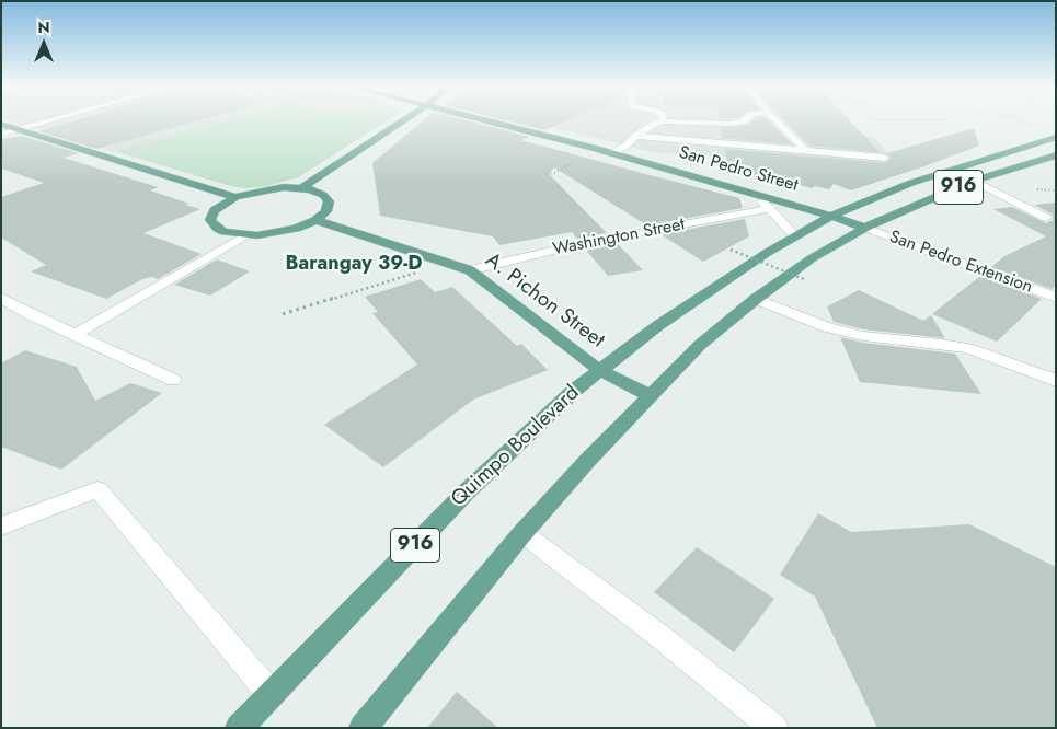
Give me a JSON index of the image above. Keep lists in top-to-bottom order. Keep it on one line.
{"streets":{"main road":["San Pedro Street","916","A. Pichon Street","Quimpo Boulevard"],"street":["Washington Street","San Pedro Extension"]},"crossings":[["San Pedro Street","916"],["San Pedro Street","San Pedro Extension"],["San Pedro Street","Quimpo Boulevard"],["916","San Pedro Extension"],["916","A. Pichon Street"],["916","Quimpo Boulevard"],["Washington Street","A. Pichon Street"],["A. Pichon Street","Quimpo Boulevard"]],"districts":["Barangay 39-D"],"north":"top"}
